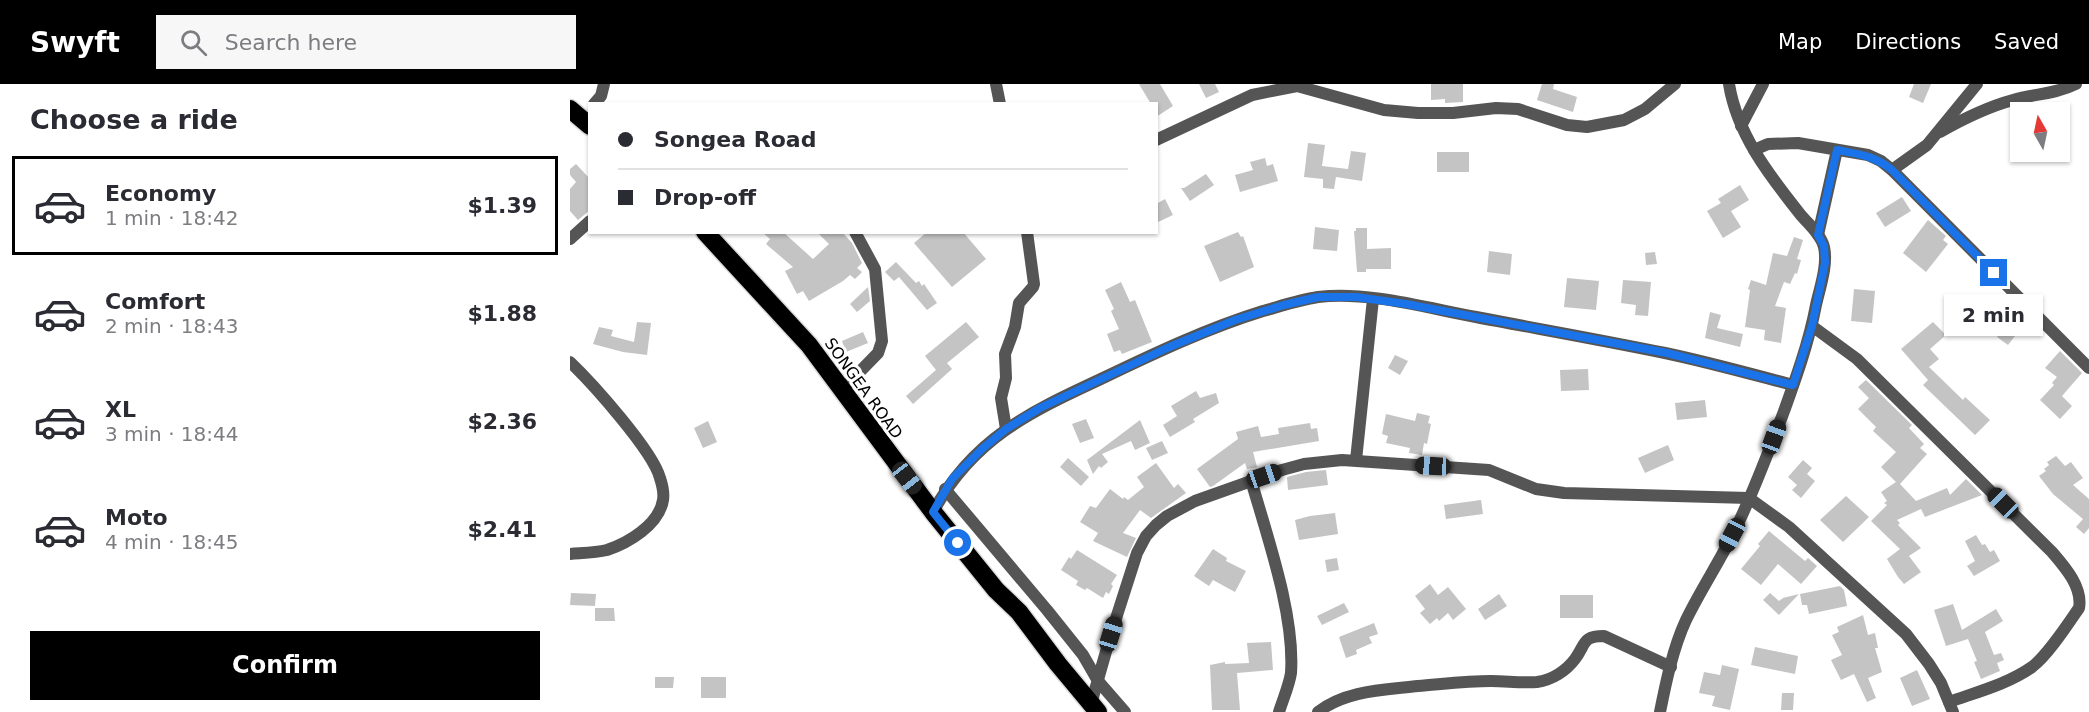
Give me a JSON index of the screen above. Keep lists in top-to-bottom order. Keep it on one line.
{"streets":{"highway":["SONGEA ROAD"]},"north":"top","page":{"header":"Swyft","search":"Search here","nav":["Map","Directions","Saved"],"heading":"Choose a ride","banner":["Songea Road","Drop-off"],"list":[{"name":"Economy","note":"1 min · 18:42","value":"$1.39"},{"name":"Comfort","note":"2 min · 18:43","value":"$1.88"},{"name":"XL","note":"3 min · 18:44","value":"$2.36"},{"name":"Moto","note":"4 min · 18:45","value":"$2.41"}],"bubble":"2 min","buttons":"Confirm"}}
